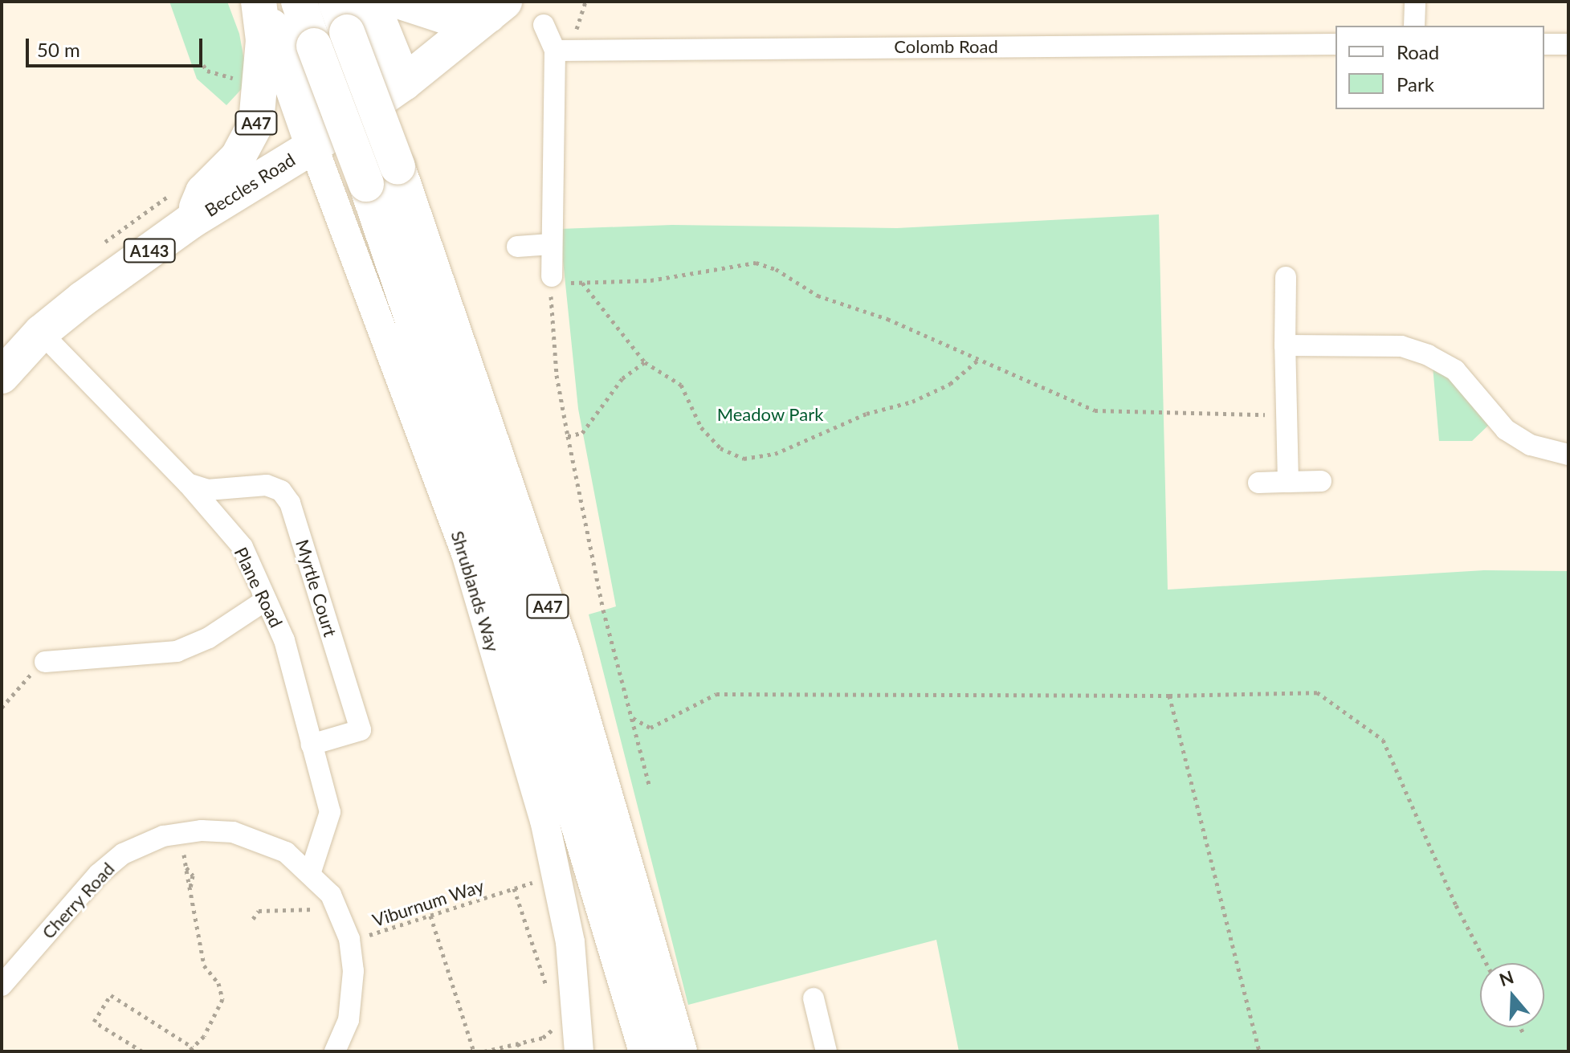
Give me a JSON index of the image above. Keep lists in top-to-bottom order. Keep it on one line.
{"streets":{"highway":["A47","Beccles Road","A143"],"street":["Colomb Road","Plane Road","Myrtle Court","Shrublands Way","Cherry Road"],"path":["Viburnum Way"]},"crossings":[["A47","Beccles Road"],["A47","Shrublands Way"],["Beccles Road","Plane Road"],["Beccles Road","Shrublands Way"],["Plane Road","Myrtle Court"],["Plane Road","Cherry Road"],["Cherry Road","Viburnum Way"]],"parks":["Meadow Park"],"legend":["Road","Park"],"scale_bar":"50 m","north":"top"}
